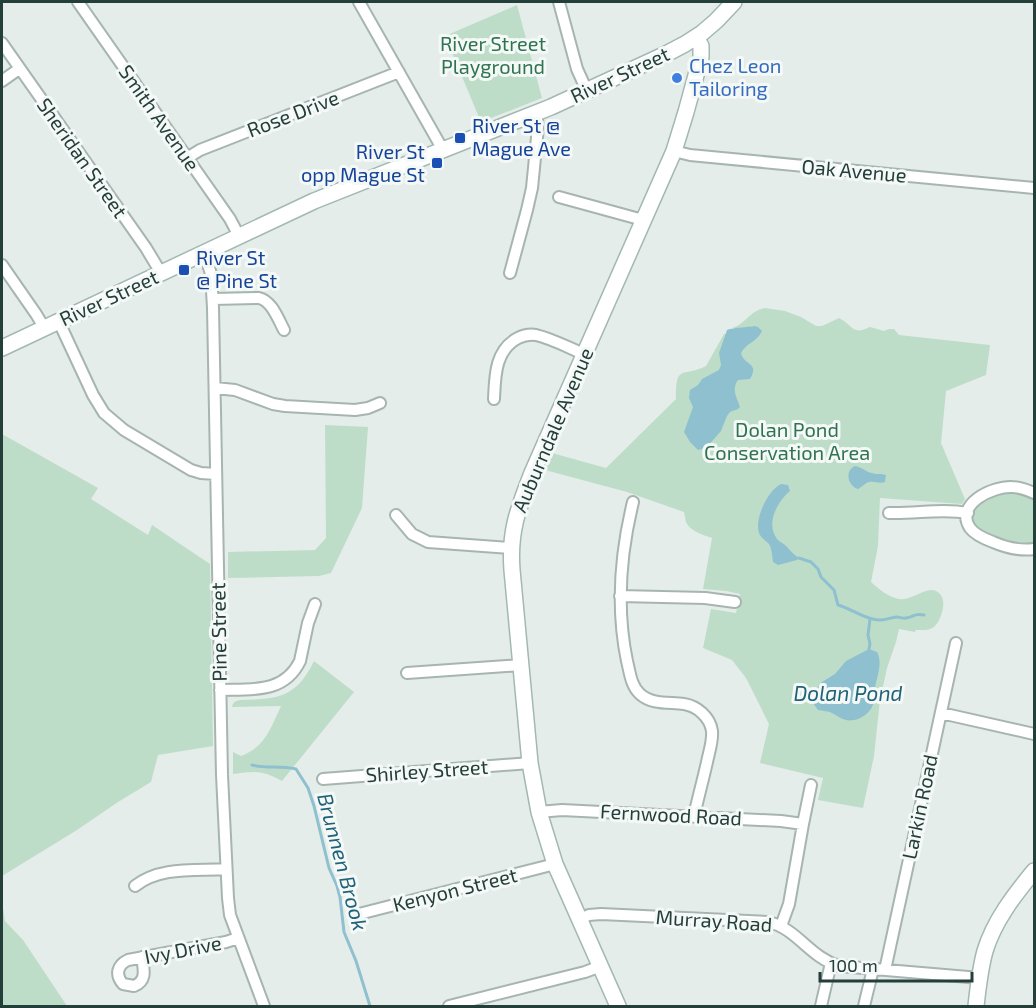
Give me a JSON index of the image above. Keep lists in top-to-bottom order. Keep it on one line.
{"streets":{"street":["River Street","Rose Drive","Smith Avenue","Sheridan Street","Oak Avenue","Auburndale Avenue","Pine Street","Shirley Street","Larkin Road","Fernwood Road","Kenyon Street","Murray Road","Ivy Drive"]},"crossings":[["River Street","Smith Avenue"],["River Street","Sheridan Street"],["River Street","Auburndale Avenue"],["River Street","Pine Street"],["Rose Drive","Smith Avenue"],["Oak Avenue","Auburndale Avenue"],["Auburndale Avenue","Shirley Street"],["Auburndale Avenue","Fernwood Road"],["Auburndale Avenue","Kenyon Street"],["Auburndale Avenue","Murray Road"],["Pine Street","Ivy Drive"],["Larkin Road","Murray Road"]],"water":["Dolan Pond","Brunnen Brook"],"parks":["River Street Playground","Dolan Pond Conservation Area"],"places":{"other":["Chez Leon Tailoring"],"transit":["River St @ Mague Ave","River St opp Mague St","River St @ Pine St"]},"scale_bar":"100 m"}
